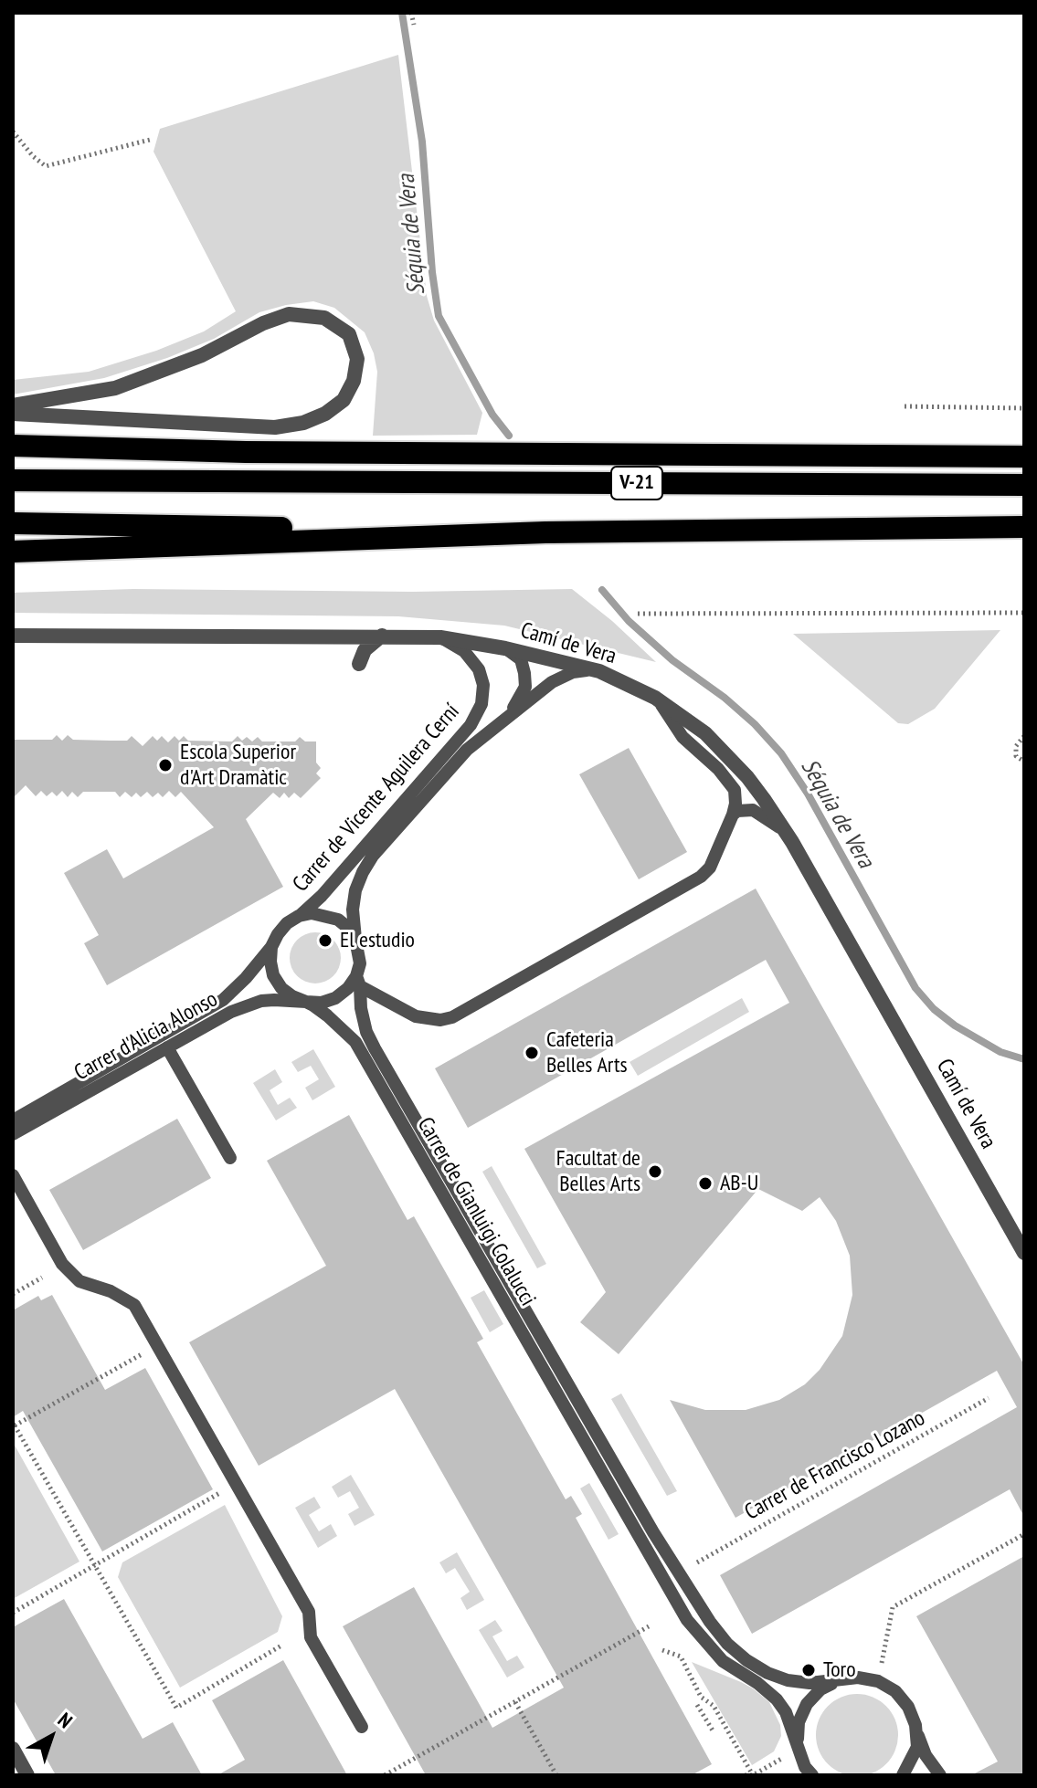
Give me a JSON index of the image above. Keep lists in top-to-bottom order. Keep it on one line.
{"streets":{"highway":["V-21"],"street":["Camí de Vera"],"lane":["Carrer de Vicente Aguilera Cerní","Carrer d'Alicia Alonso","Carrer de Gianluigi Colalucci"],"path":["Carrer de Francisco Lozano"]},"crossings":[["Camí de Vera","Carrer de Vicente Aguilera Cerní"],["Carrer de Vicente Aguilera Cerní","Carrer d'Alicia Alonso"],["Carrer de Vicente Aguilera Cerní","Carrer de Gianluigi Colalucci"],["Carrer d'Alicia Alonso","Carrer de Gianluigi Colalucci"]],"water":["Séquia de Vera"],"places":["Escola Superior d'Art Dramàtic","El estudio","Cafeteria Belles Arts","Facultat de Belles Arts","AB-U","Toro"],"north":"top right"}
